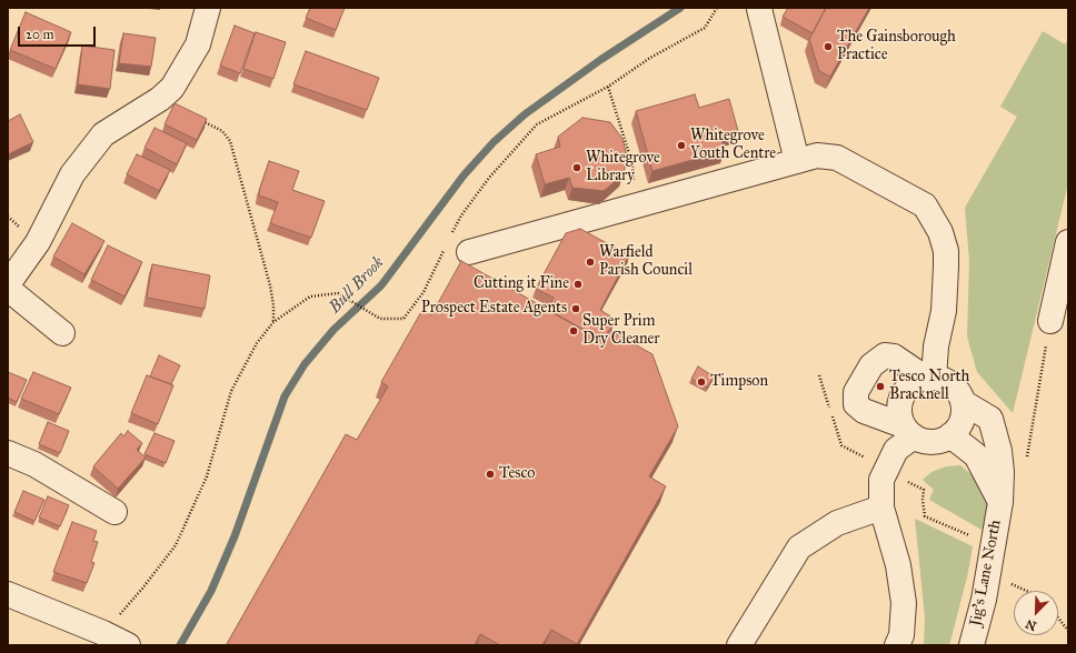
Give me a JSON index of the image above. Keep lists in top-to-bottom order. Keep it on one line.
{"streets":{"street":["Jig's Lane North"]},"water":["Bull Brook"],"places":["The Gainsborough Practice","Whitegrove Youth Centre","Whitegrove Library","Warfield Parish Council","Cutting it Fine","Prospect Estate Agents","Super Prim Dry Cleaner","Timpson","Tesco North Bracknell","Tesco"],"scale_bar":"20 m","north":"bottom left"}
